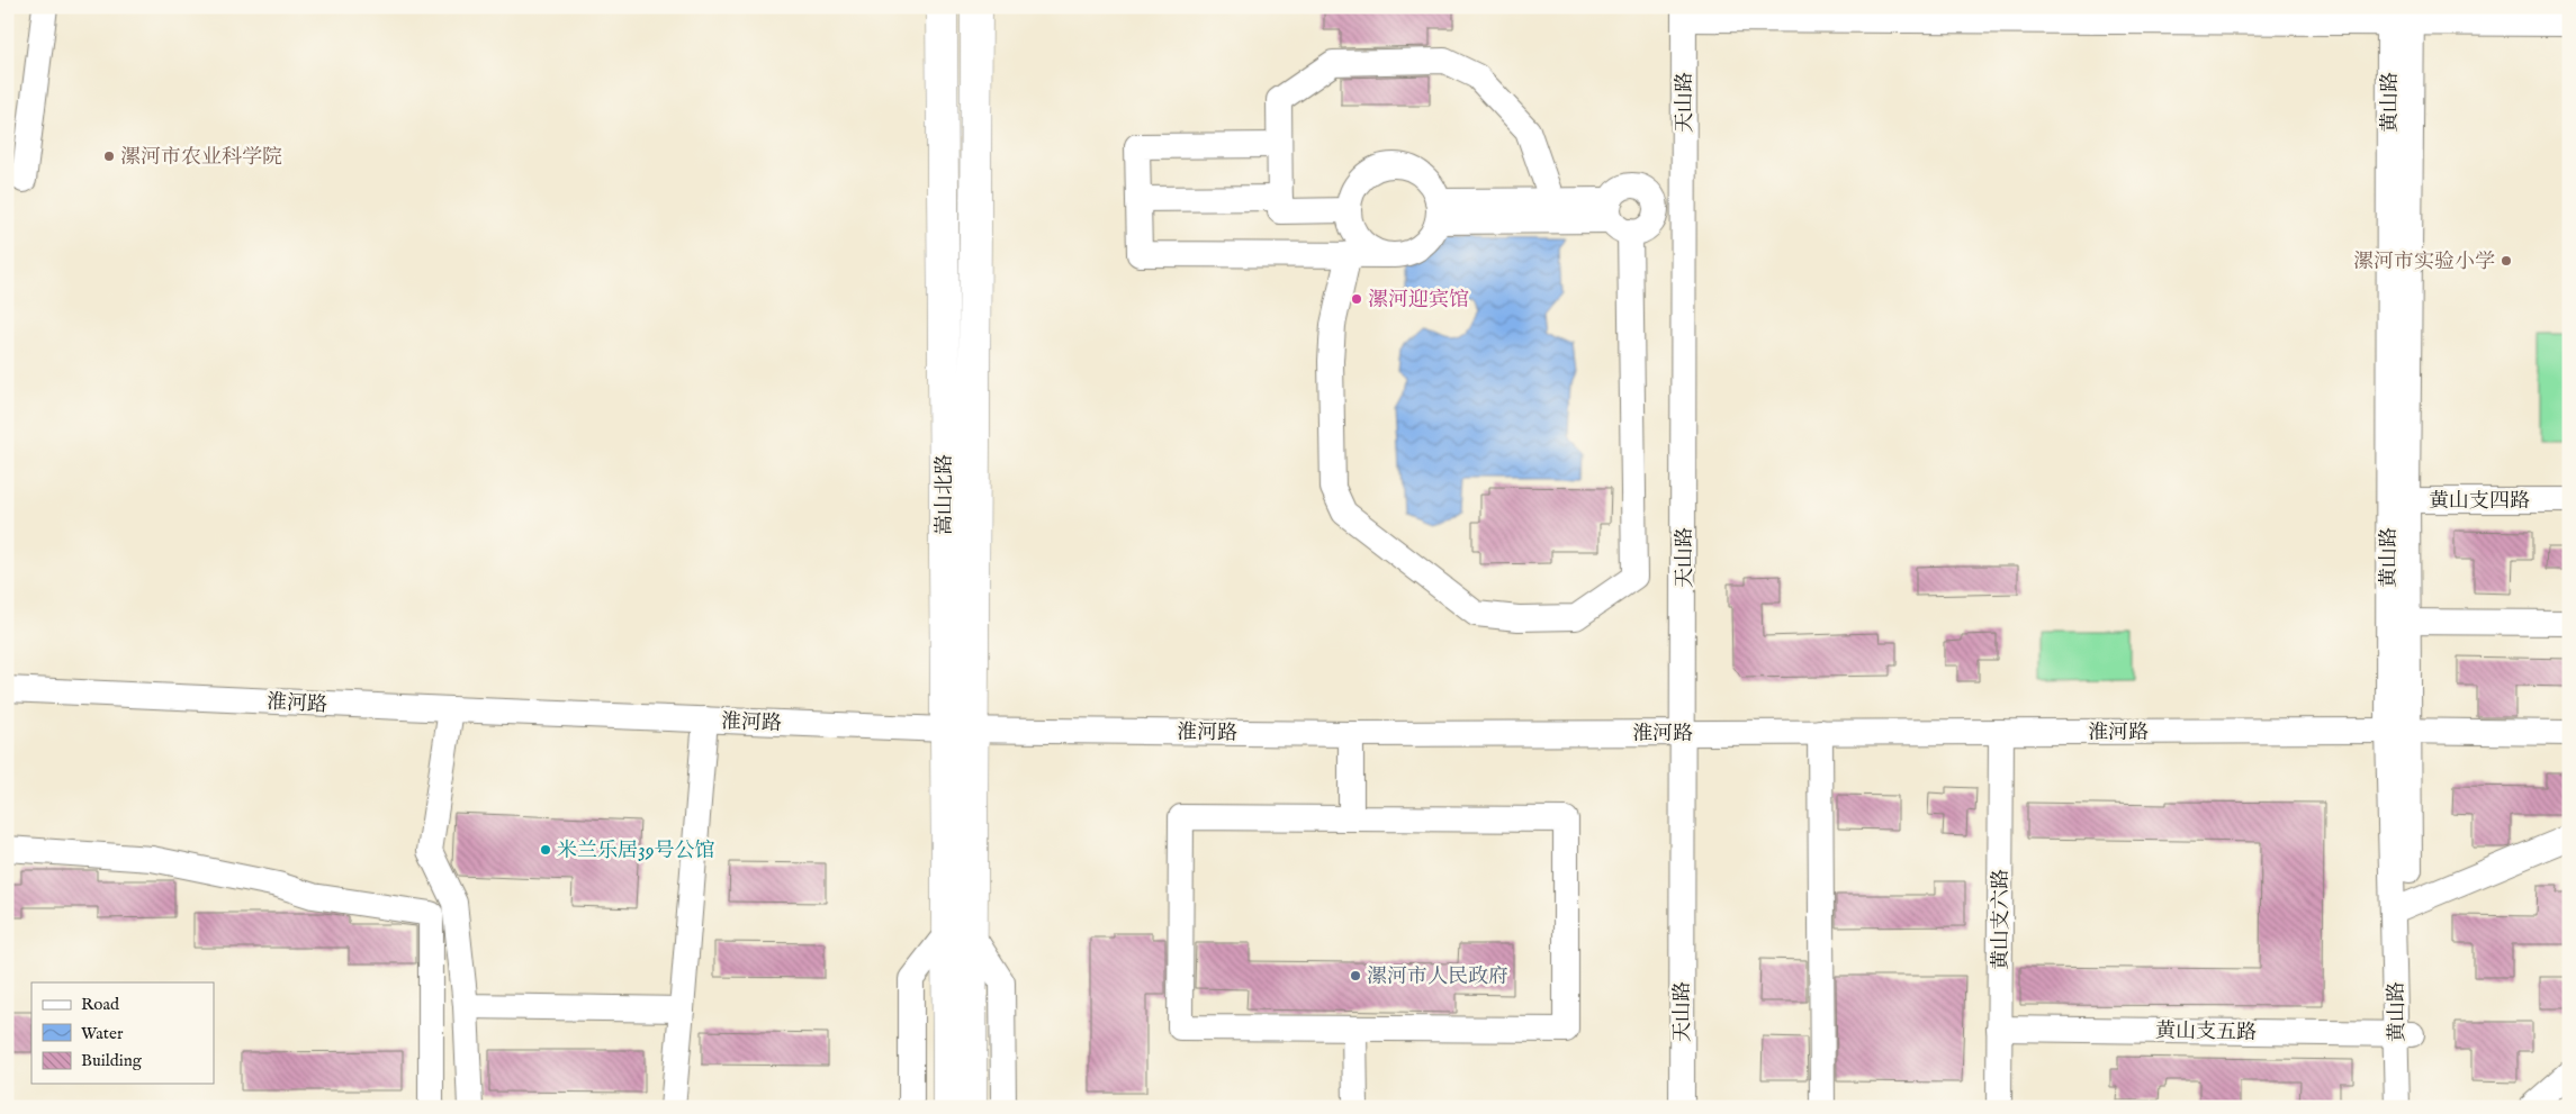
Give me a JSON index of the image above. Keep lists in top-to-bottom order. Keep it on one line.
{"streets":{"main road":["嵩山北路"],"street":["天山路","黄山路","黄山支四路","淮河路","黄山支六路","黄山支五路"]},"crossings":[["天山路","淮河路"],["黄山路","黄山支四路"],["黄山路","淮河路"],["黄山路","黄山支五路"],["嵩山北路","淮河路"],["淮河路","黄山支六路"],["黄山支六路","黄山支五路"]],"places":["漯河市农业科学院","漯河市实验小学","漯河迎宾馆","米兰乐居39号公馆","漯河市人民政府"],"legend":["Road","Water","Building"]}
